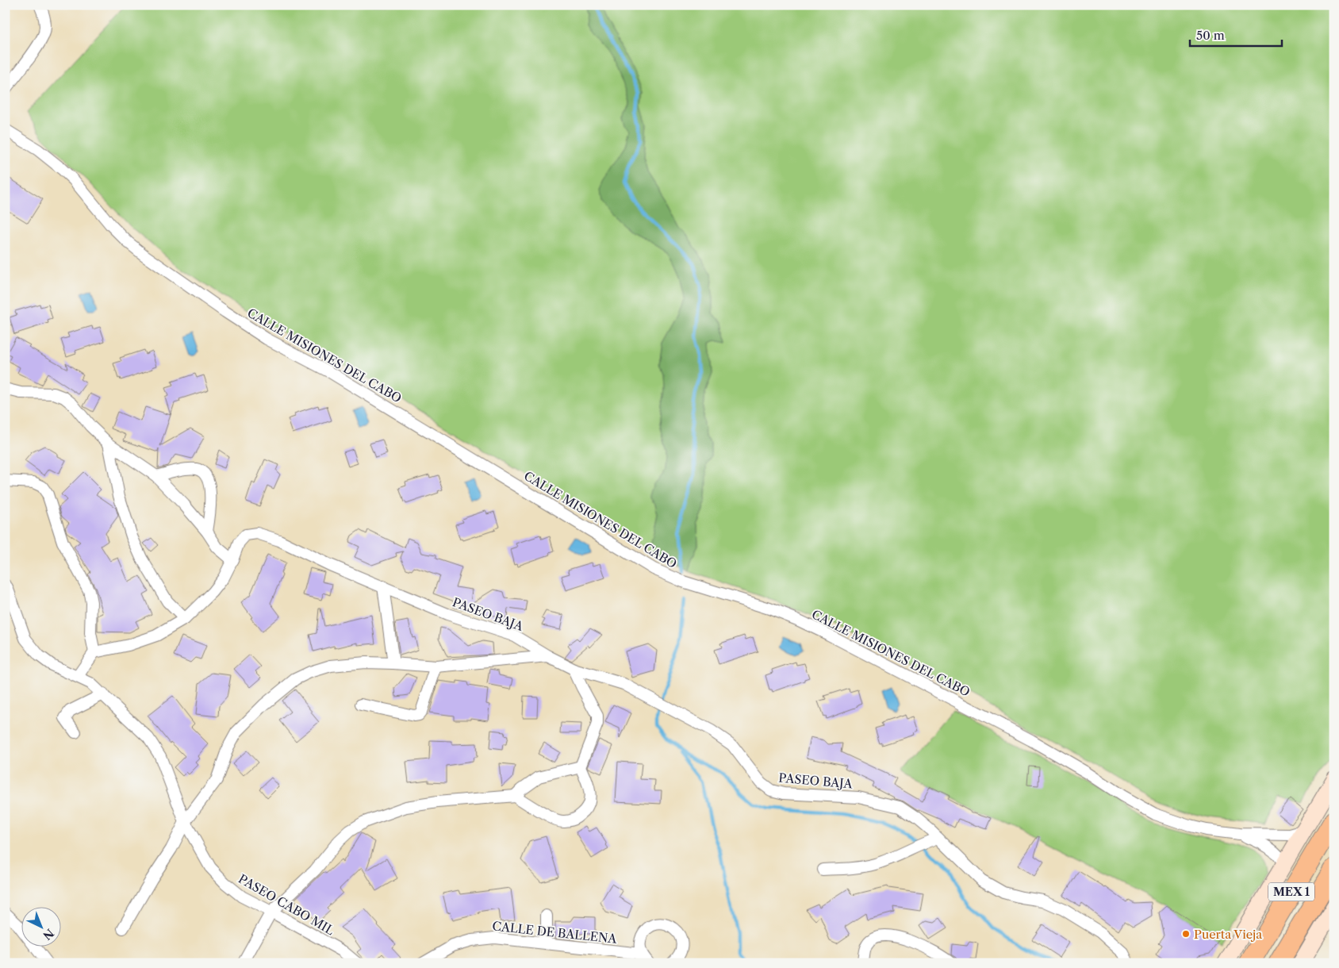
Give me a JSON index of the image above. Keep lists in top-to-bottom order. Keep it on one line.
{"streets":{"highway":["MEX 1"],"street":["CALLE MISIONES DEL CABO","PASEO BAJA","PASEO CABO MIL","CALLE DE BALLENA"]},"places":["Puerta Vieja"],"scale_bar":"50 m","north":"bottom right"}
